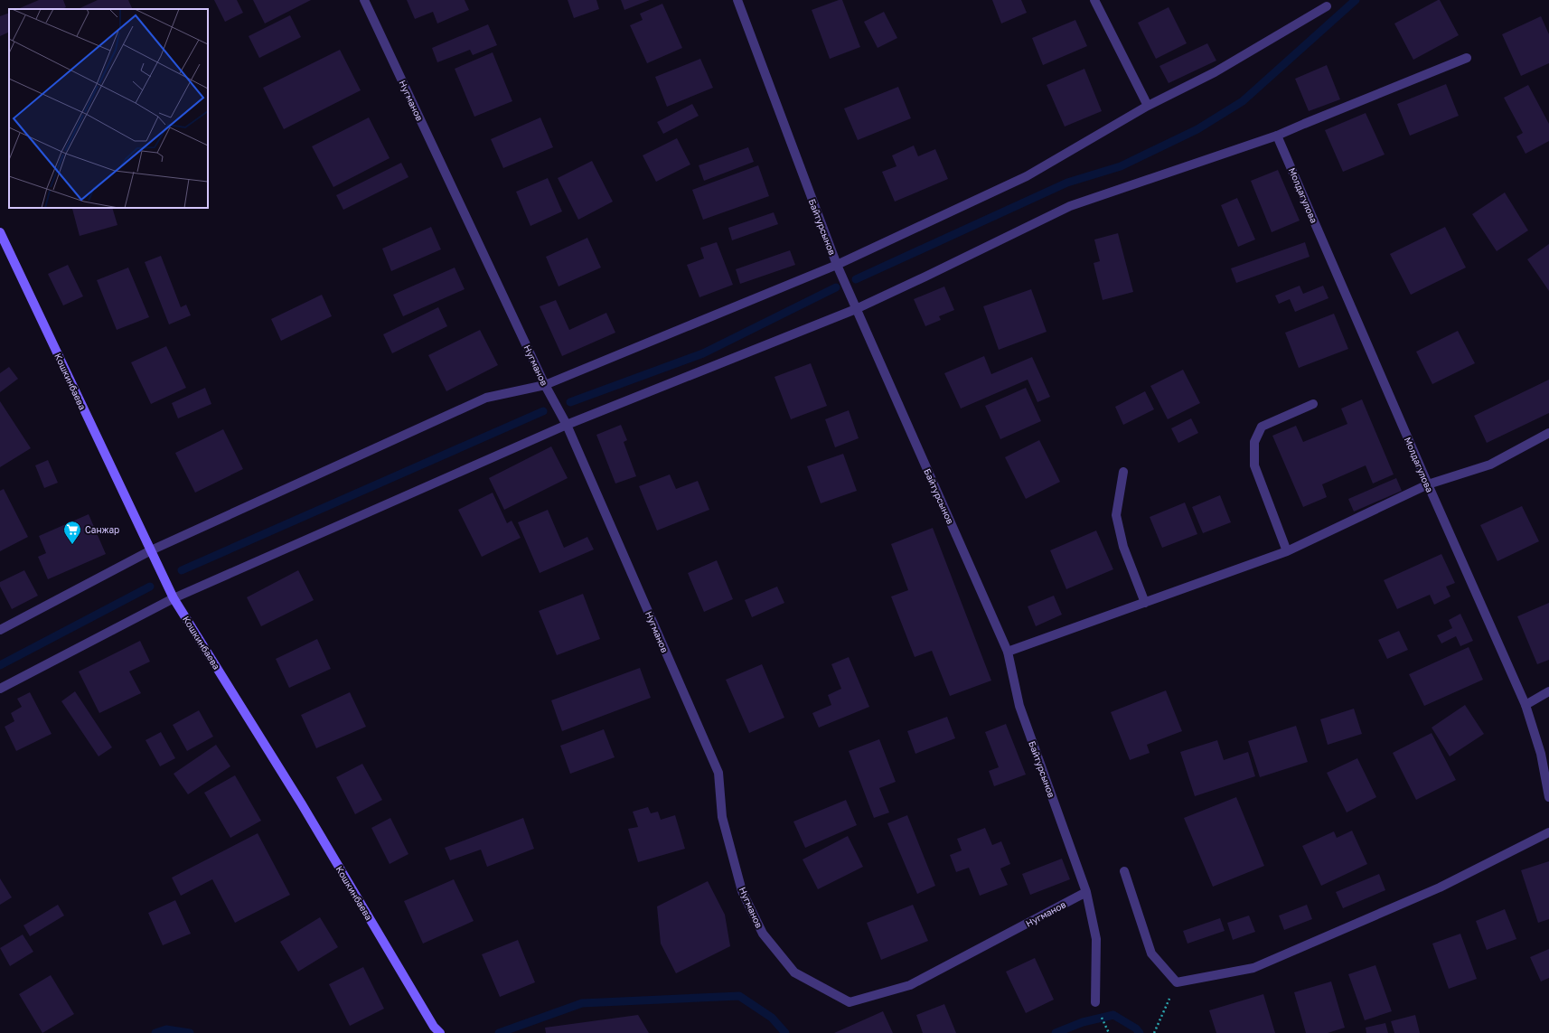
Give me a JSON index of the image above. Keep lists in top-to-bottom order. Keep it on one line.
{"streets":{"main road":["Кошкинбаева"],"street":["Нугманов","Молдагулова","Байтурсынов"]},"crossings":[["Нугманов","Байтурсынов"]],"places":{"supermarket":["Санжар"]}}
